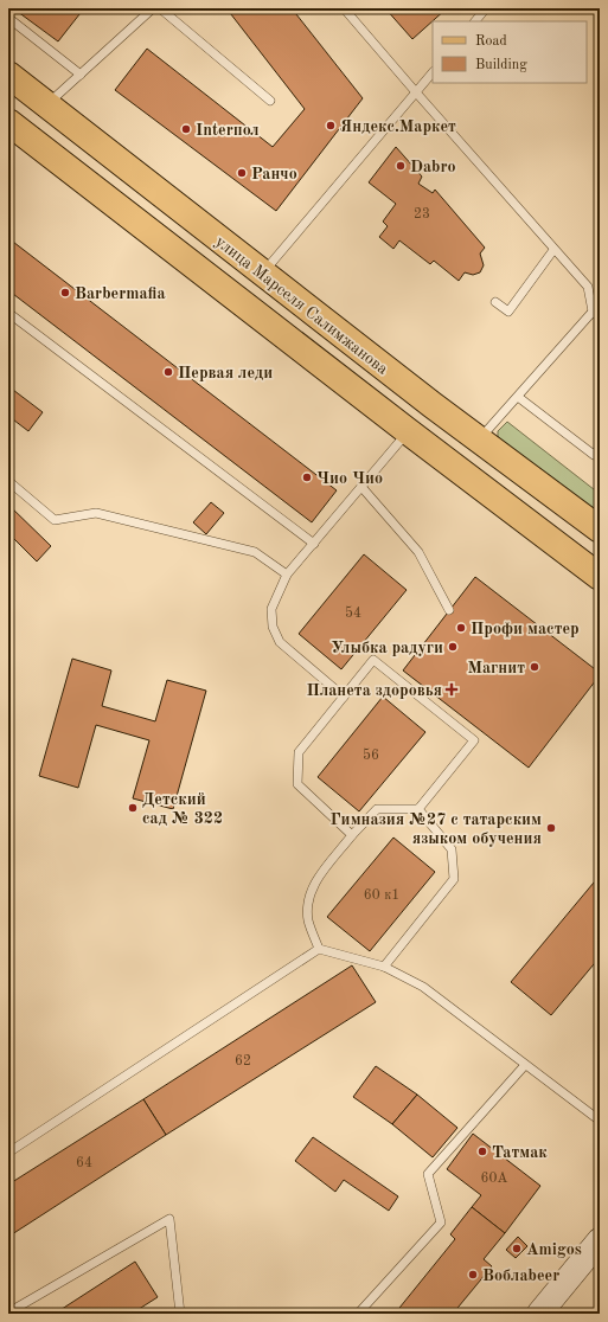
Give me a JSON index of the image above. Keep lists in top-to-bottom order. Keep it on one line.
{"streets":{"main road":["улица Марселя Салимжанова"]},"places":{"other":["Яндекс.Маркет","Interпол","Dabro","Ранчо","Barbermafia","Первая леди","Чио Чио","Профи мастер","Улыбка радуги","Магнит","Детский сад № 322","Гимназия №27 с татарским языком обучения","Татмак","Amigos","Воблаbeer"],"health":["Планета здоровья"]},"house_numbers":["23","54","56","60 к1","62","64","60А"],"legend":["Road","Building"]}
